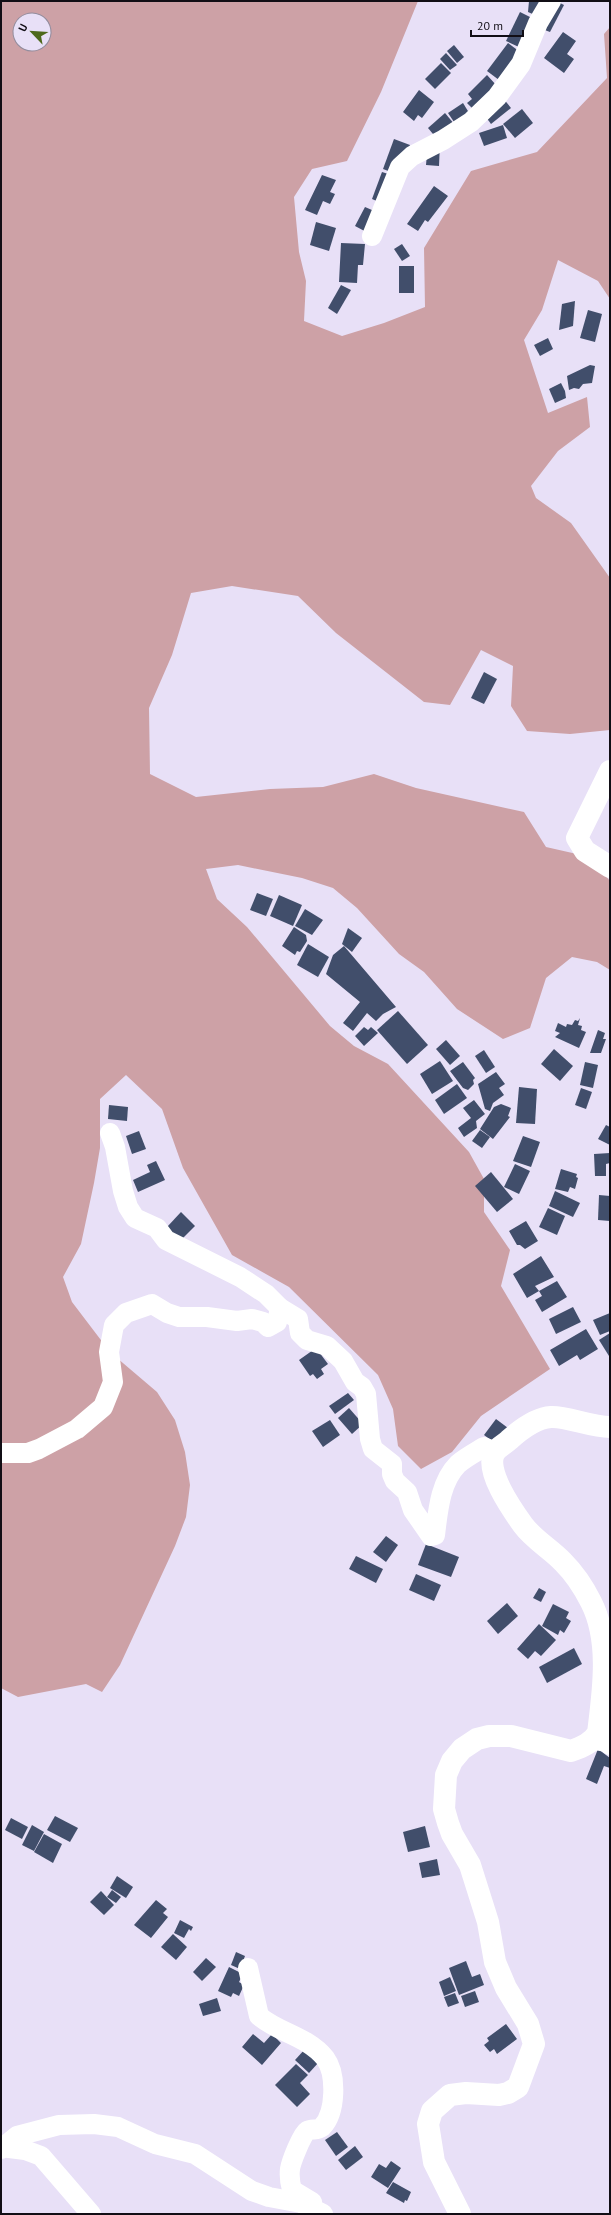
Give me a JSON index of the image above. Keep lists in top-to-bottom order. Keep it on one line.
{"scale_bar":"20 m","north":"top left"}
